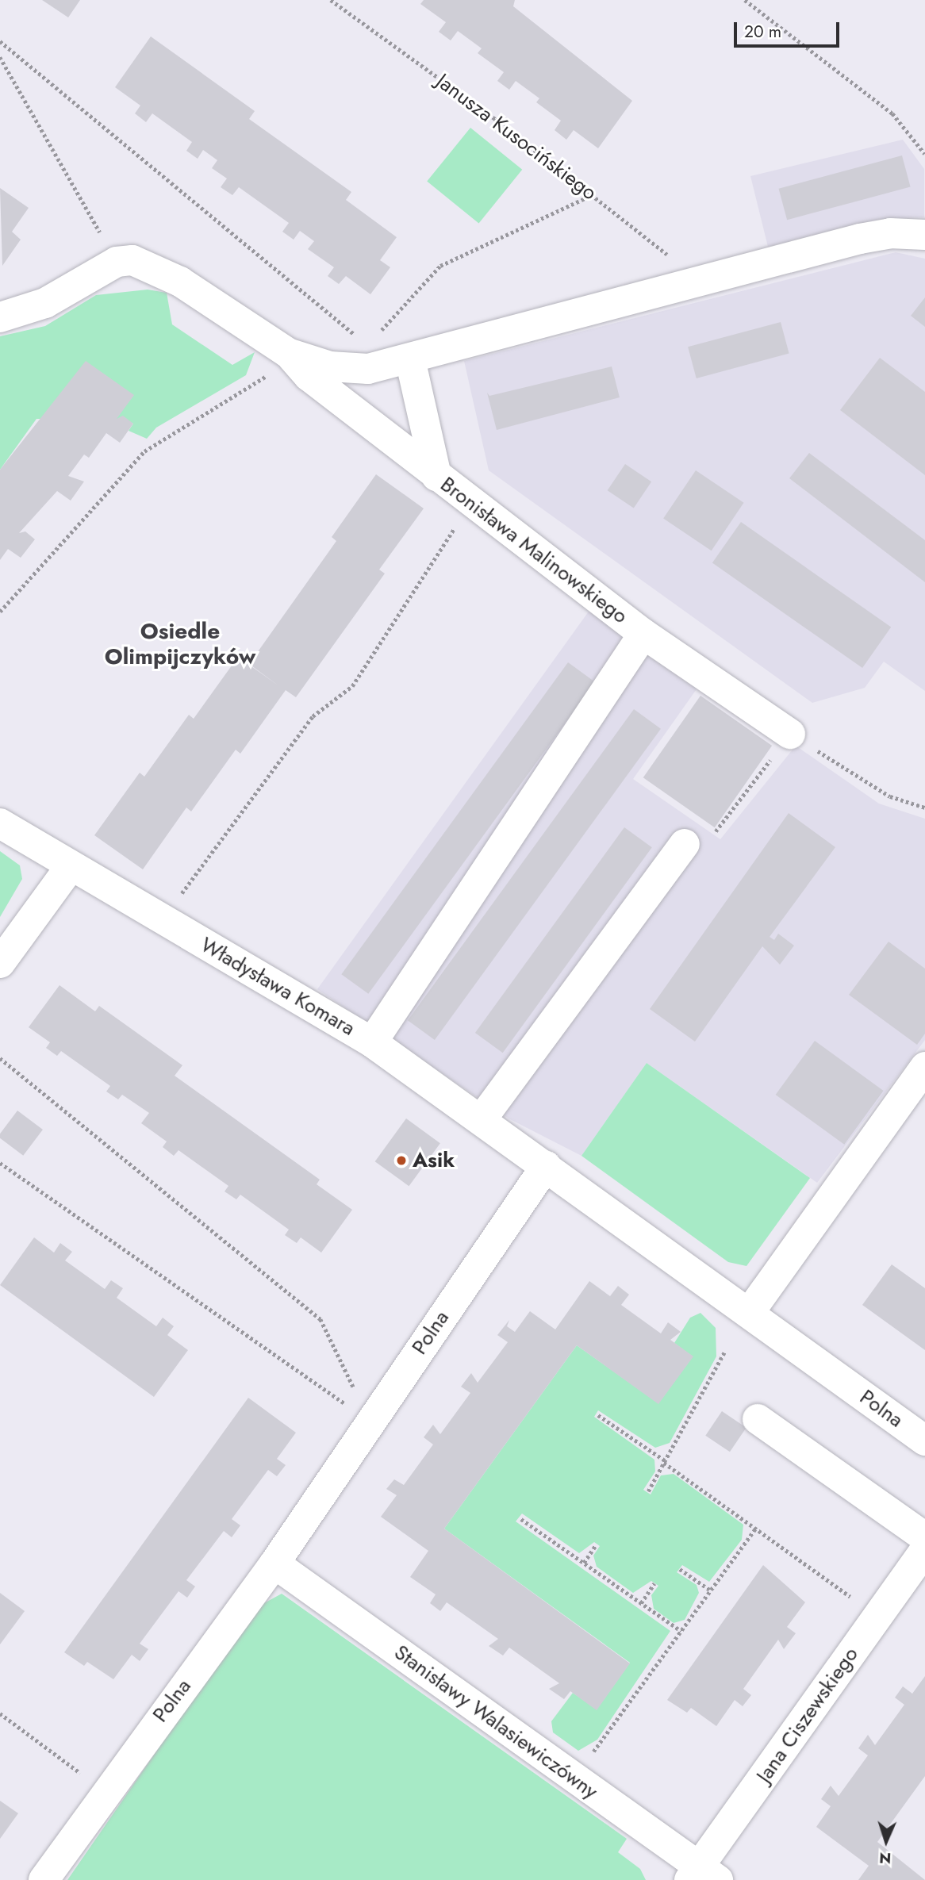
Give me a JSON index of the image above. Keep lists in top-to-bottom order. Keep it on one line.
{"streets":{"street":["Bronisława Malinowskiego","Władysława Komara","Polna","Jana Ciszewskiego","Stanisławy Walasiewiczówny"],"path":["Janusza Kusocińskiego"]},"crossings":[["Władysława Komara","Polna"],["Polna","Stanisławy Walasiewiczówny"],["Jana Ciszewskiego","Stanisławy Walasiewiczówny"]],"districts":["Osiedle Olimpijczyków"],"places":["Asik"],"scale_bar":"20 m","north":"bottom"}
